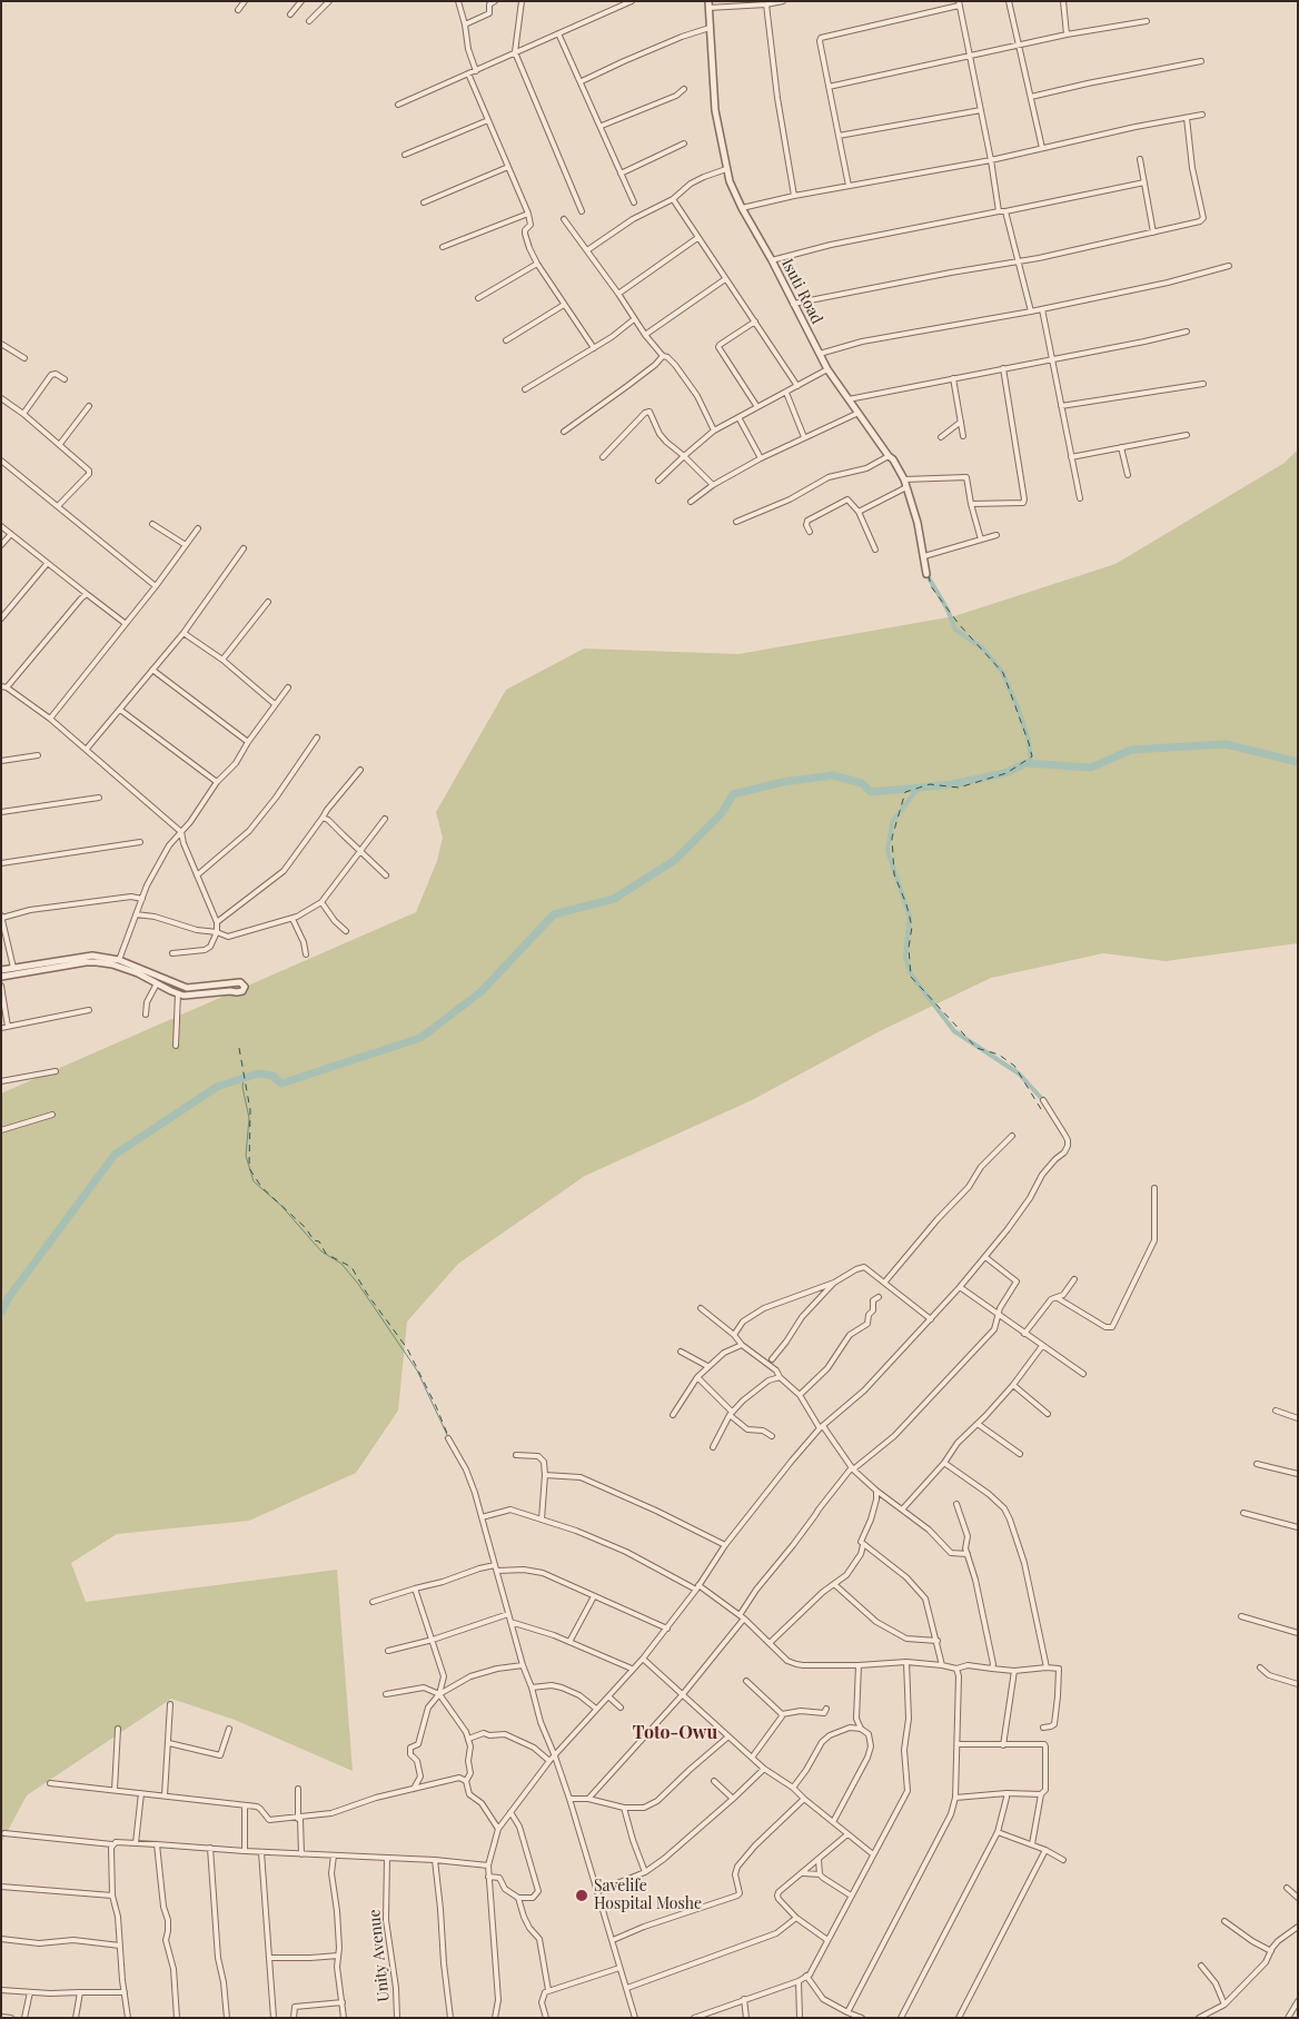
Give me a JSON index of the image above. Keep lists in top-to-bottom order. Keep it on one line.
{"streets":{"street":["Isuti Road","Unity Avenue"]},"districts":["Toto-Owu"],"places":["Savelife Hospital Moshe"]}
